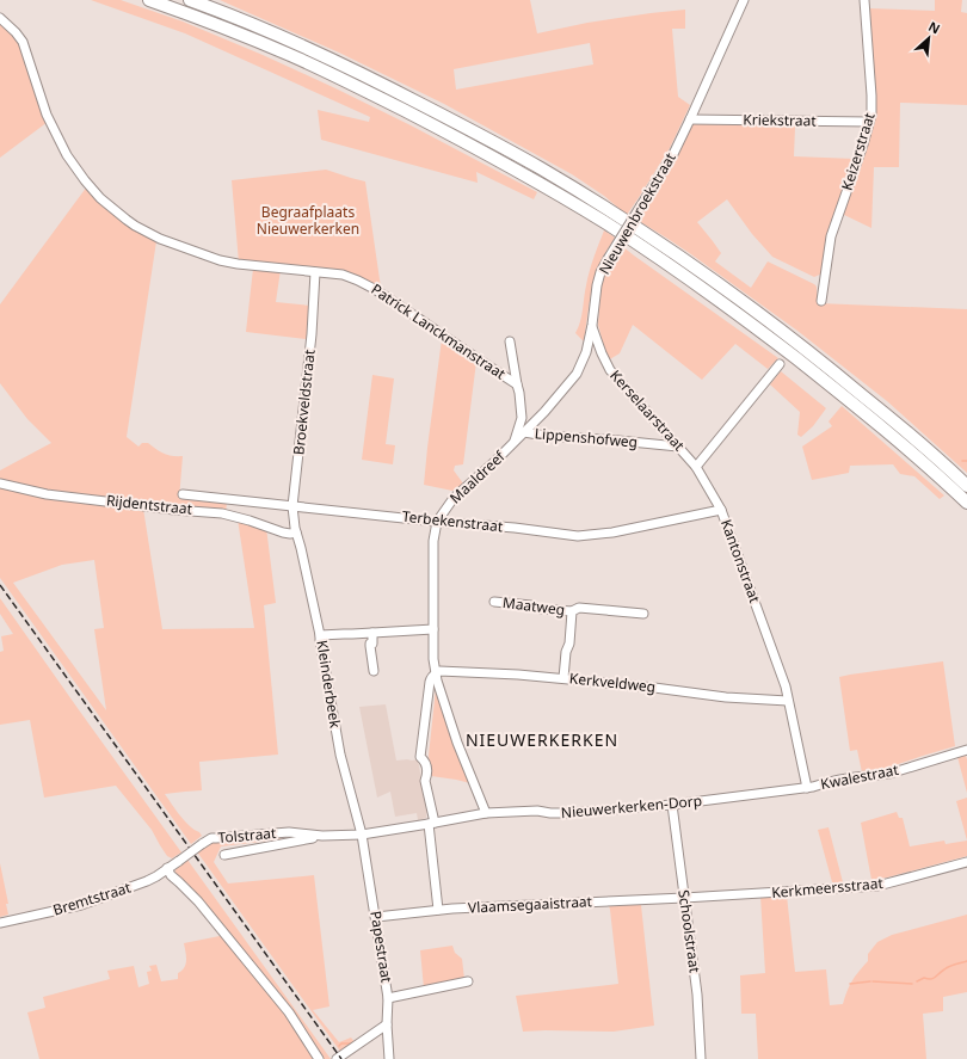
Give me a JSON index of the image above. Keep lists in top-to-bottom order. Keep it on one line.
{"streets":{"street":["Kriekstraat","Keizerstraat","Nieuwenbroekstraat","Patrick Lanckmanstraat","Broekveldstraat","Kerselaarstraat","Lippenshofweg","Maaldreef","Rijdentstraat","Terbekenstraat","Kantonstraat","Maatweg","Kerkveldweg","Kleinderbeek","Kwalestraat","Nieuwerkerken-Dorp","Tolstraat","Kerkmeersstraat","Bremtstraat","Vlaamsegaaistraat","Schoolstraat","Papestraat"]},"crossings":[["Kriekstraat","Keizerstraat"],["Kriekstraat","Nieuwenbroekstraat"],["Nieuwenbroekstraat","Kerselaarstraat"],["Nieuwenbroekstraat","Lippenshofweg"],["Nieuwenbroekstraat","Maaldreef"],["Patrick Lanckmanstraat","Broekveldstraat"],["Patrick Lanckmanstraat","Maaldreef"],["Broekveldstraat","Rijdentstraat"],["Broekveldstraat","Terbekenstraat"],["Broekveldstraat","Kleinderbeek"],["Kerselaarstraat","Lippenshofweg"],["Kerselaarstraat","Kantonstraat"],["Maaldreef","Terbekenstraat"],["Maaldreef","Kerkveldweg"],["Maaldreef","Nieuwerkerken-Dorp"],["Maaldreef","Tolstraat"],["Rijdentstraat","Kleinderbeek"],["Terbekenstraat","Kantonstraat"],["Kantonstraat","Kerkveldweg"],["Kantonstraat","Kwalestraat"],["Kantonstraat","Nieuwerkerken-Dorp"],["Maatweg","Kerkveldweg"],["Kleinderbeek","Tolstraat"],["Kleinderbeek","Papestraat"],["Kwalestraat","Nieuwerkerken-Dorp"],["Nieuwerkerken-Dorp","Tolstraat"],["Nieuwerkerken-Dorp","Schoolstraat"],["Tolstraat","Bremtstraat"],["Tolstraat","Papestraat"],["Kerkmeersstraat","Vlaamsegaaistraat"],["Kerkmeersstraat","Schoolstraat"],["Vlaamsegaaistraat","Schoolstraat"],["Vlaamsegaaistraat","Papestraat"]],"districts":["NIEUWERKERKEN"],"parks":["Begraafplaats Nieuwerkerken"],"north":"top right"}
